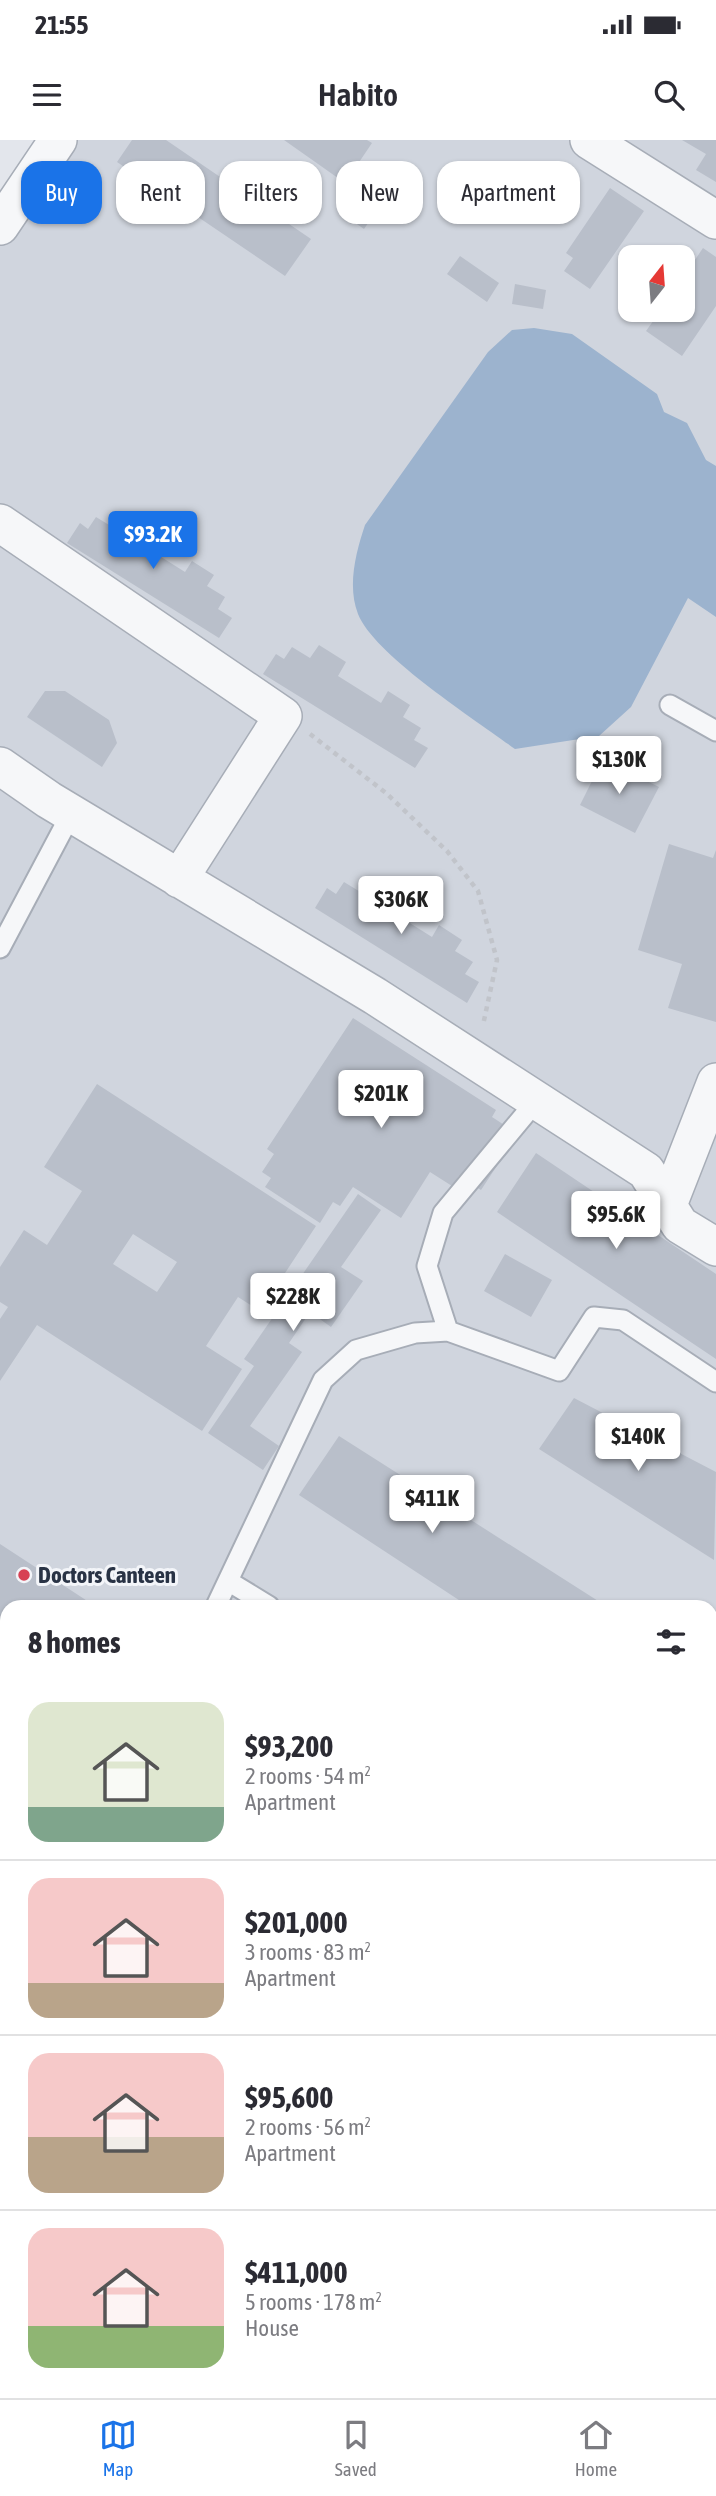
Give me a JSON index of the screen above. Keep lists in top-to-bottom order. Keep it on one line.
{"places":["Doctors Canteen"],"north":"top","page":{"status":"21:55","header":"Habito","chip":["Buy","Rent","Filters","New","Apartment"],"price":["$93.2K","$130K","$306K","$201K","$95.6K","$228K","$140K","$411K"],"heading":"8 homes","list":[{"name":"$93,200","note":"2 rooms · 54 m² · Apartment"},{"name":"$201,000","note":"3 rooms · 83 m² · Apartment"},{"name":"$95,600","note":"2 rooms · 56 m² · Apartment"},{"name":"$411,000","note":"5 rooms · 178 m² · House"}],"tabs":["Map","Saved","Home"]}}
